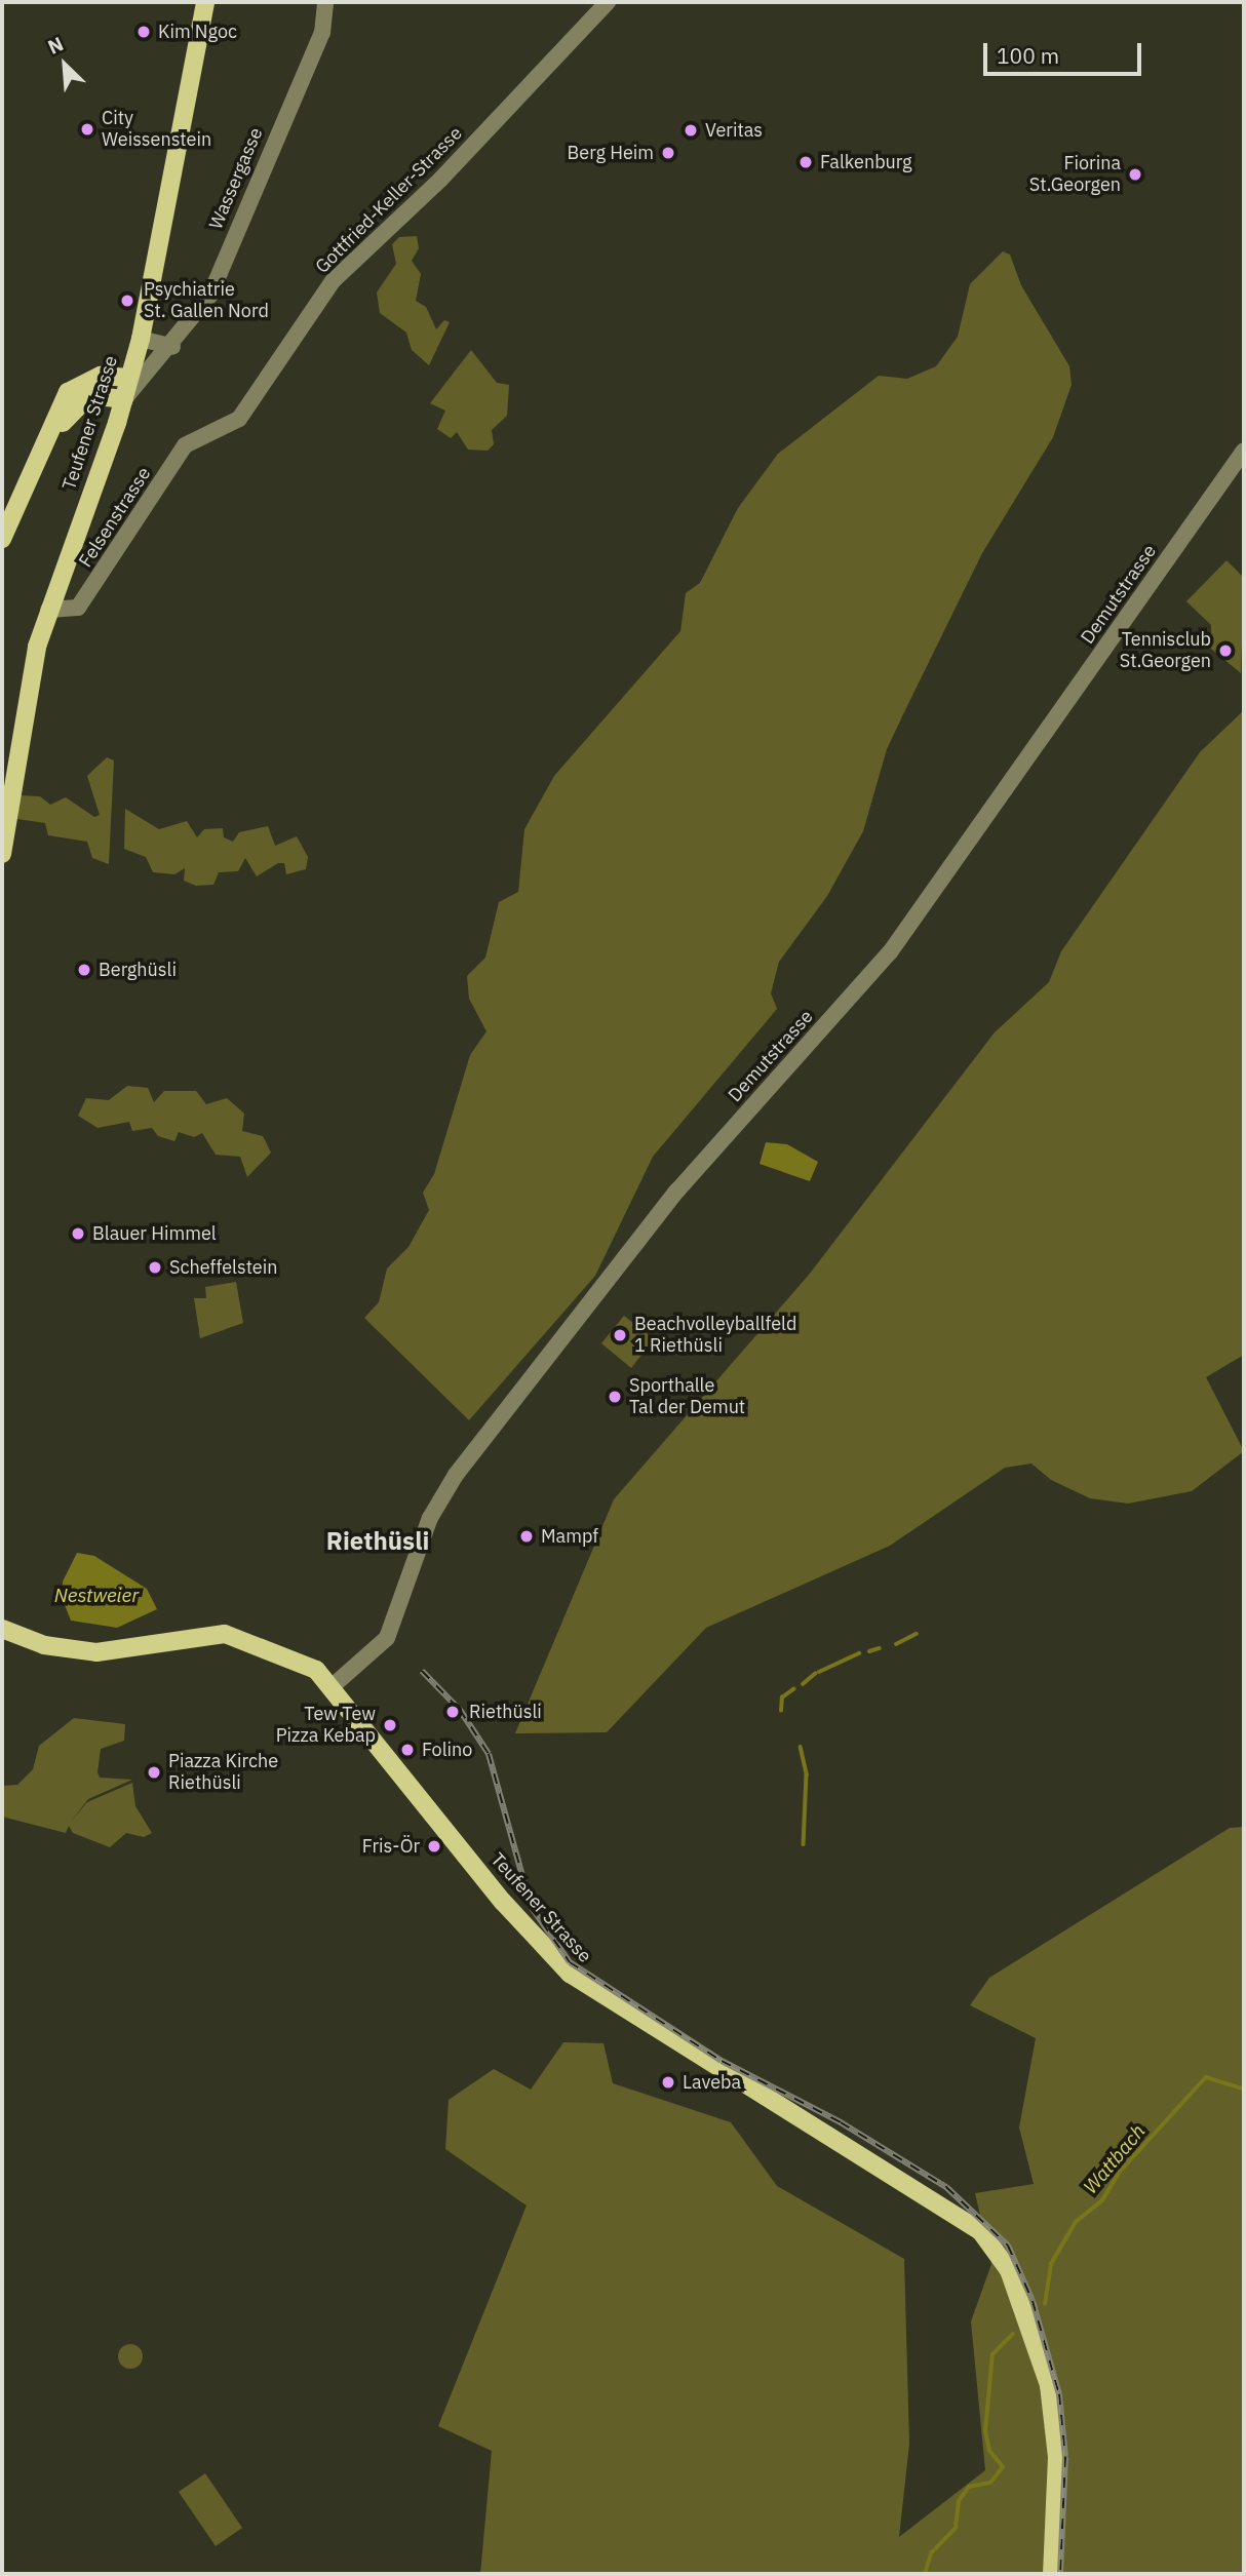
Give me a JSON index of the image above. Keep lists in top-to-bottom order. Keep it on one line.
{"streets":{"main road":["Teufener Strasse"],"street":["Wassergasse","Gottfried-Keller-Strasse","Felsenstrasse","Demutstrasse"]},"crossings":[["Wassergasse","Teufener Strasse"],["Gottfried-Keller-Strasse","Felsenstrasse"],["Teufener Strasse","Felsenstrasse"],["Teufener Strasse","Demutstrasse"]],"districts":["Riethüsli"],"water":["Nestweier","Wattbach"],"places":["Kim Ngoc","City Weissenstein","Veritas","Berg Heim","Falkenburg","Fiorina St.Georgen","Psychiatrie St. Gallen Nord","Tennisclub St.Georgen","Berghüsli","Blauer Himmel","Scheffelstein","Beachvolleyballfeld 1 Riethüsli","Sporthalle Tal der Demut","Mampf","Riethüsli","Tew Tew Pizza Kebap","Folino","Piazza Kirche Riethüsli","Fris-Ör","Laveba"],"scale_bar":"100 m","north":"top left"}
